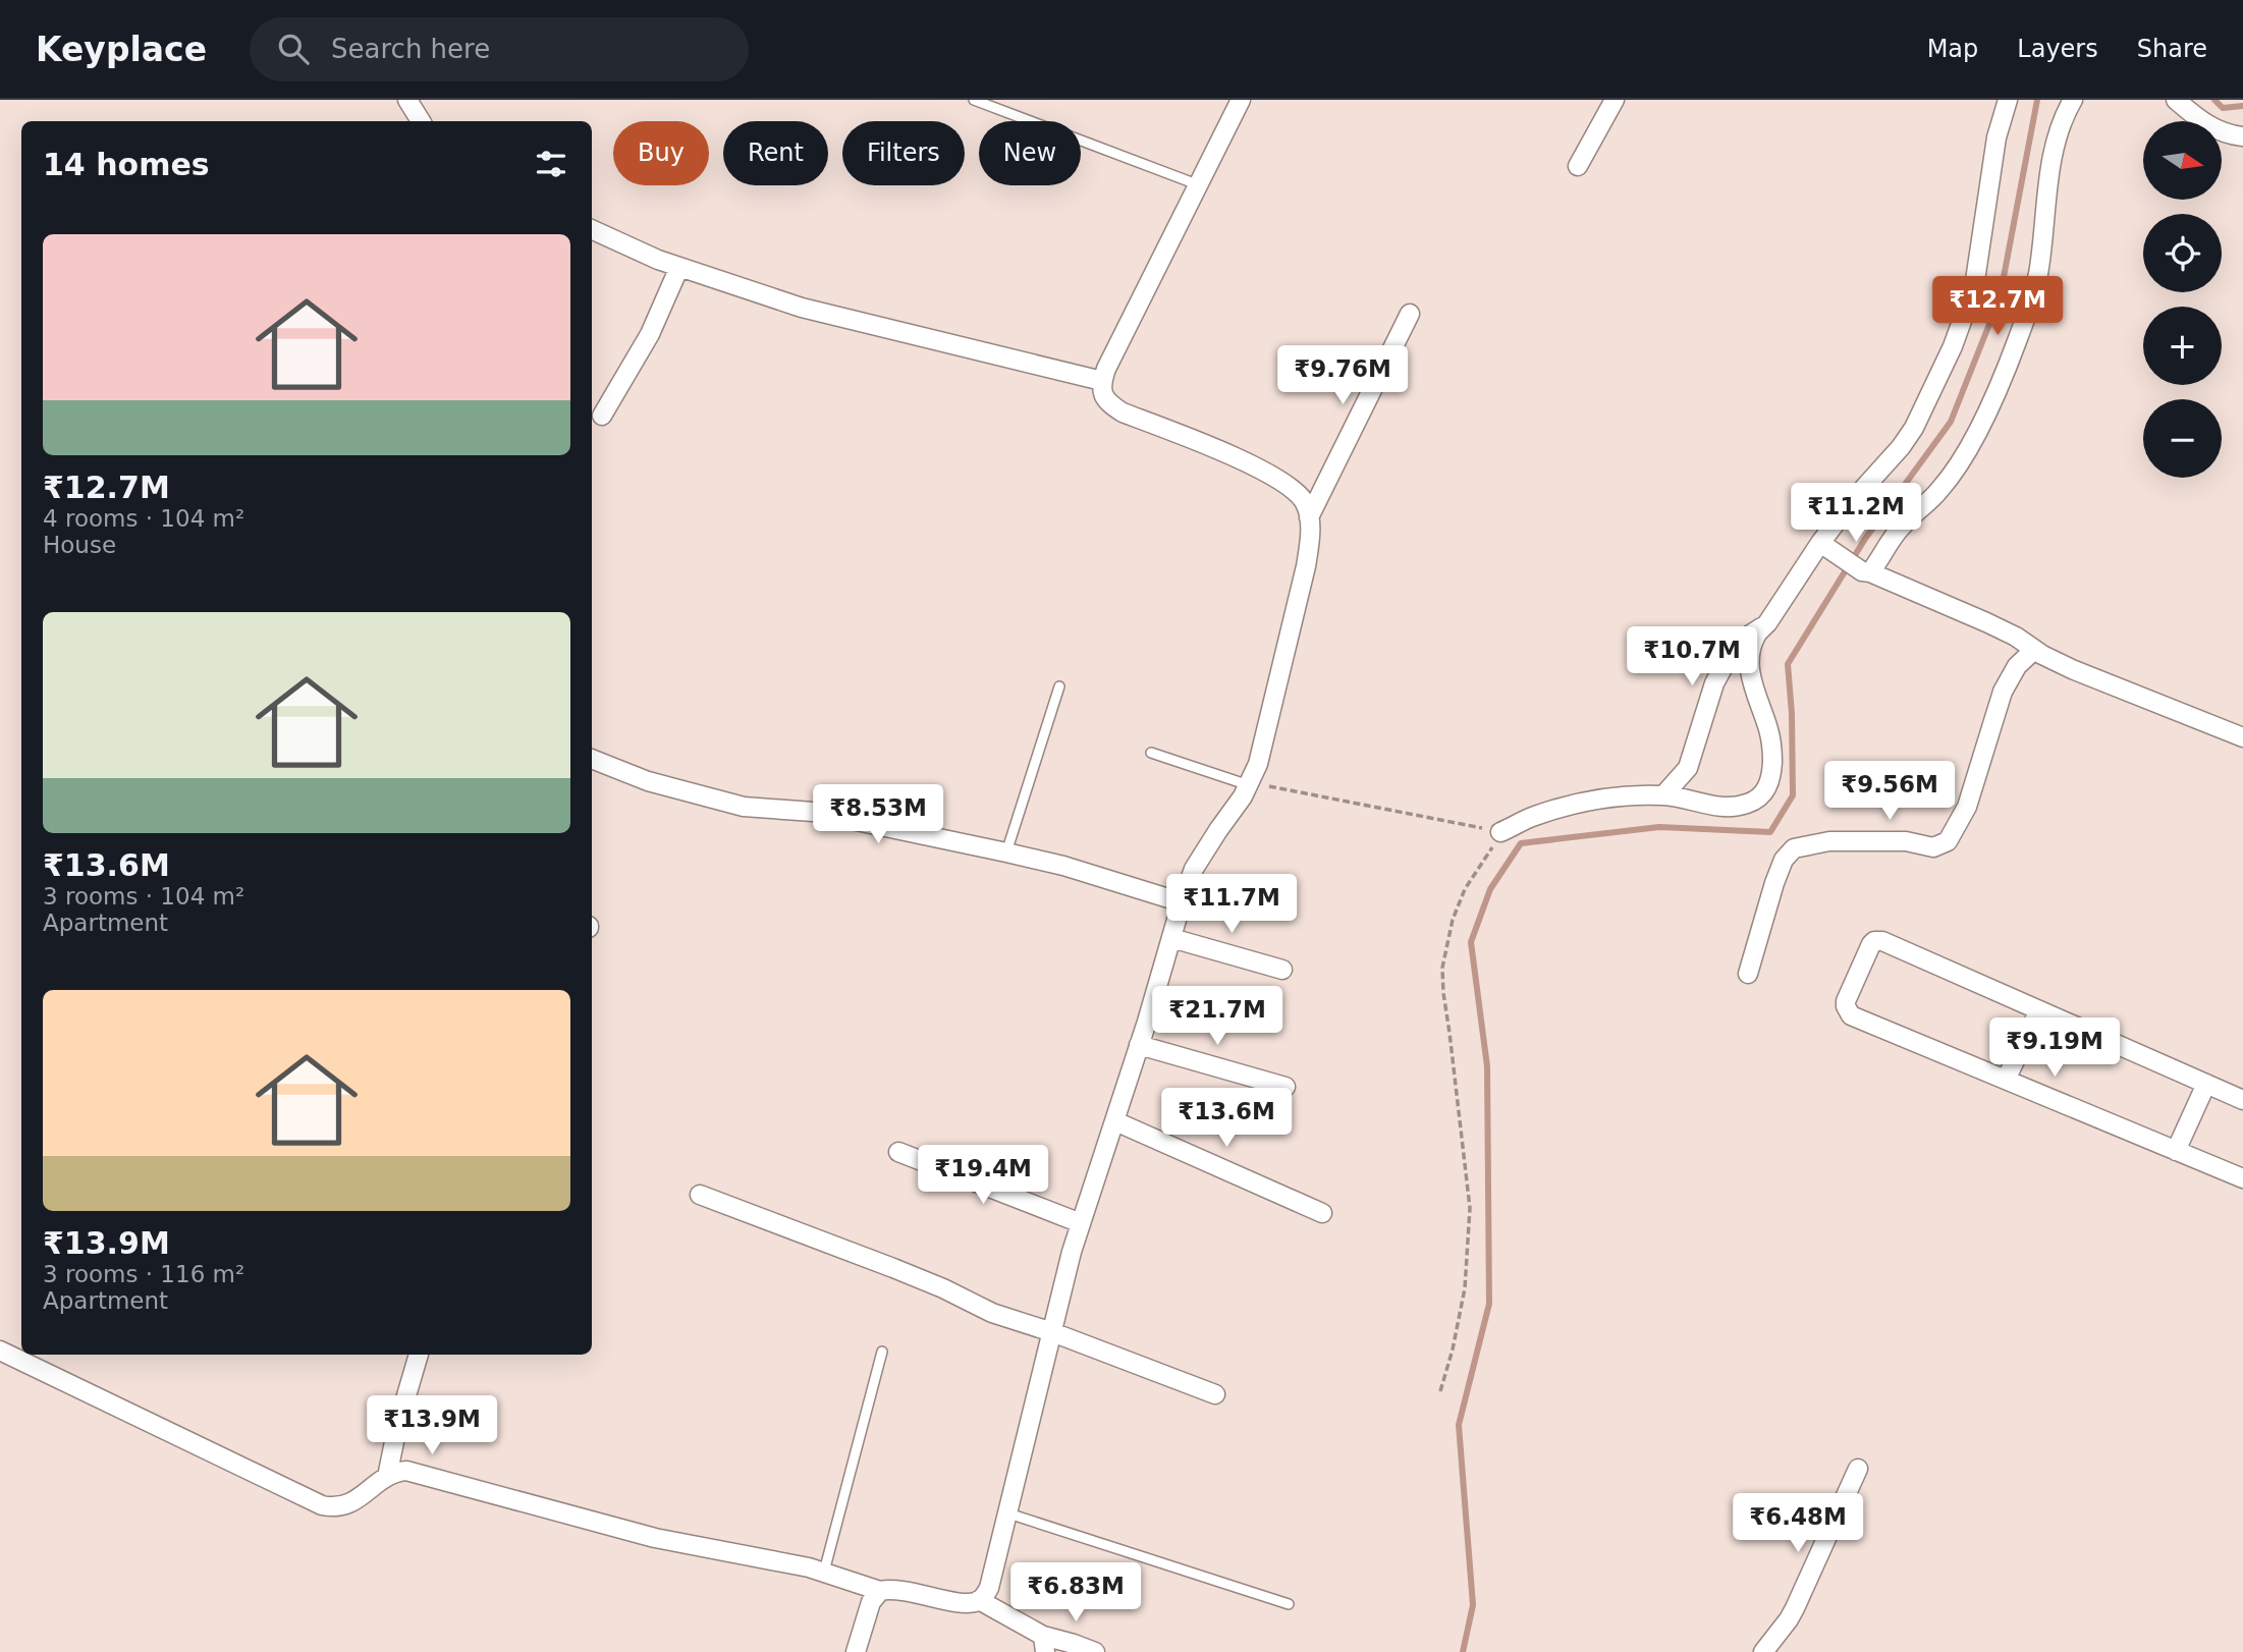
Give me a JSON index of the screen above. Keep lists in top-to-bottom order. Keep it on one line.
{"north":"right","page":{"header":"Keyplace","search":"Search here","nav":["Map","Layers","Share"],"map_buttons":["+","−"],"chip":["Buy","Rent","Filters","New"],"heading":"14 homes","list":[{"name":"₹12.7M","note":"4 rooms · 104 m² · House"},{"name":"₹13.6M","note":"3 rooms · 104 m² · Apartment"},{"name":"₹13.9M","note":"3 rooms · 116 m² · Apartment"}],"price":["₹12.7M","₹9.76M","₹11.2M","₹10.7M","₹9.56M","₹8.53M","₹11.7M","₹21.7M","₹9.19M","₹13.6M","₹19.4M","₹13.9M","₹6.48M","₹6.83M"]}}
